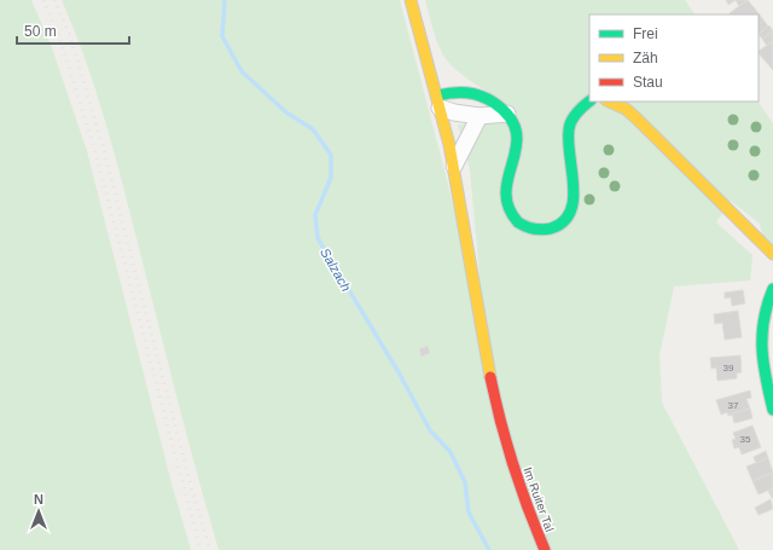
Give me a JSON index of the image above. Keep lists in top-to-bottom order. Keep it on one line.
{"streets":{"street":["Im Ruiter Tal"]},"water":["Salzach"],"house_numbers":["39","37","35"],"legend":["Frei","Zäh","Stau"],"scale_bar":"50 m","north":"top"}
